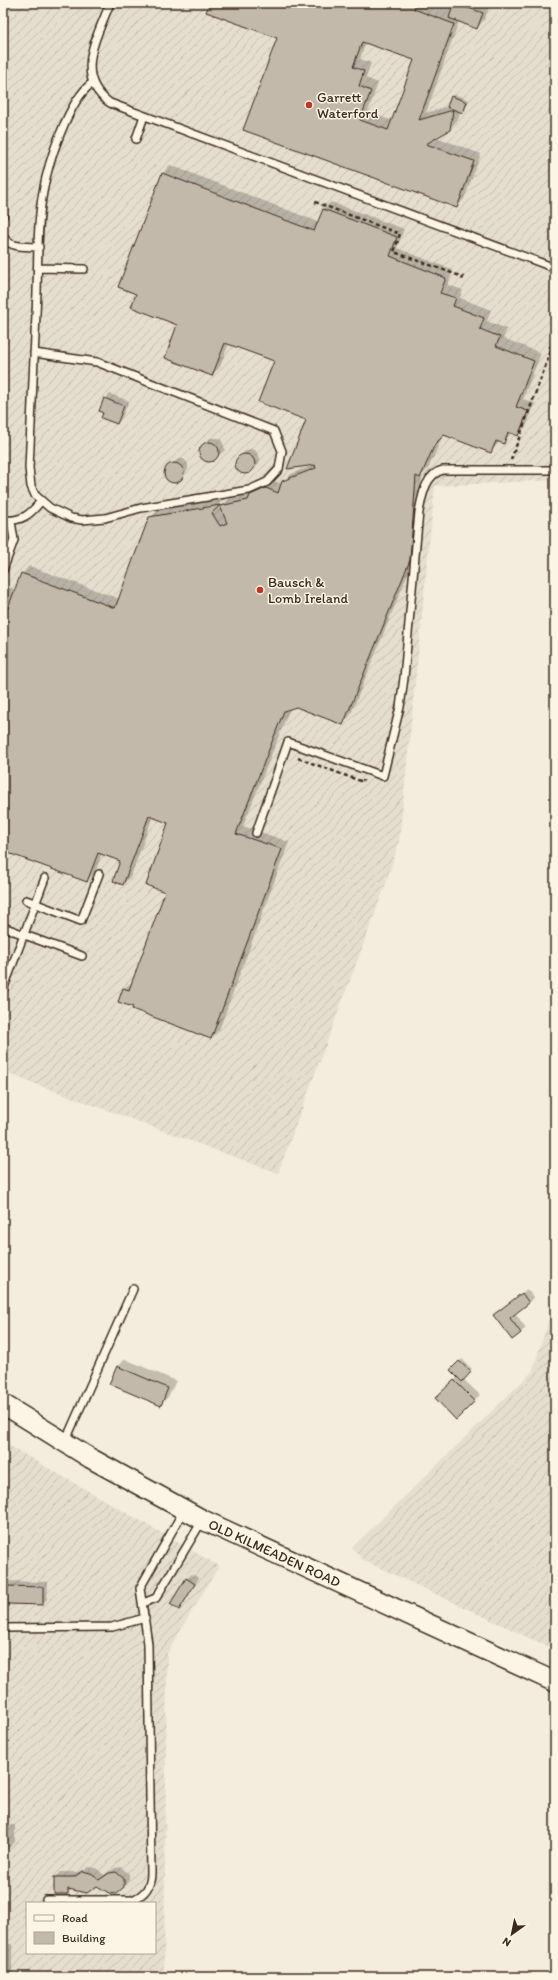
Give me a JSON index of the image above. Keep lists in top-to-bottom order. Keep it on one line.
{"streets":{"street":["OLD KILMEADEN ROAD"]},"places":["Garrett Waterford","Bausch & Lomb Ireland"],"legend":["Road","Building"],"north":"bottom left"}
